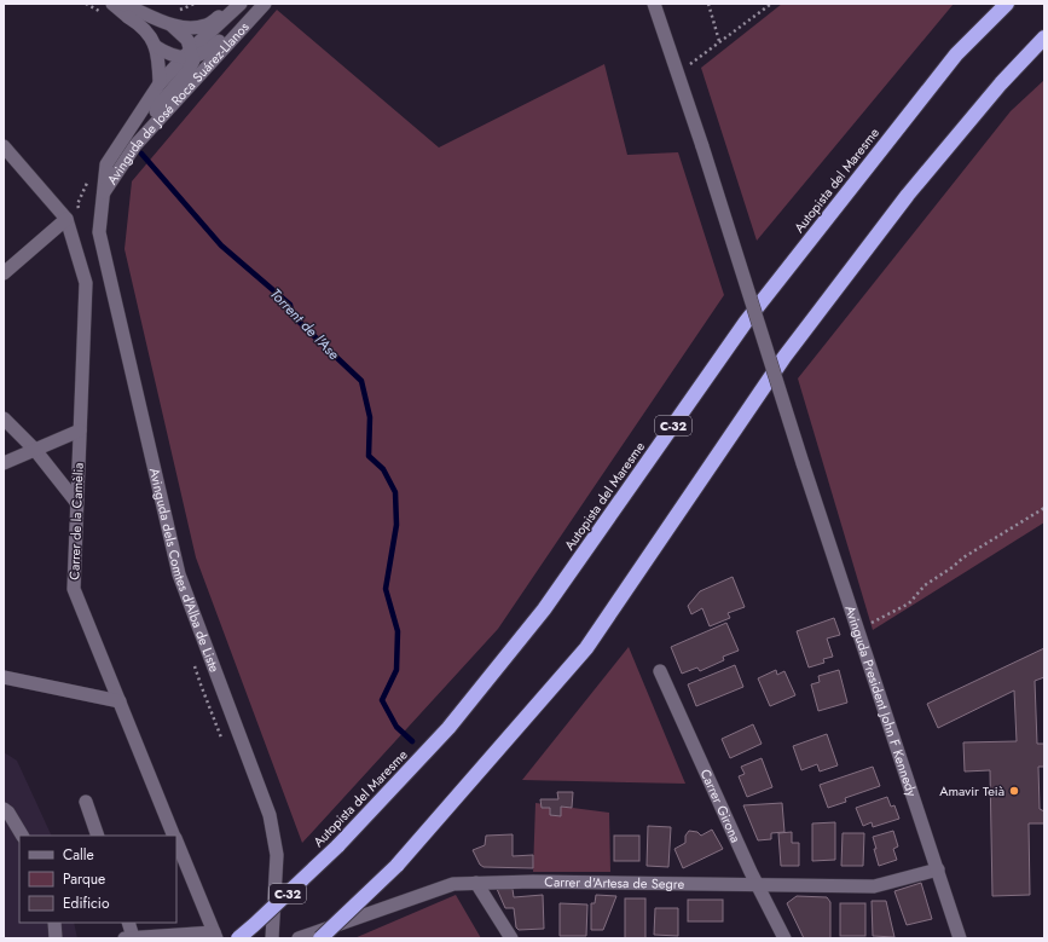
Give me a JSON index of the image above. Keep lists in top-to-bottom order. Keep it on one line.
{"streets":{"highway":["Autopista del Maresme","C-32"],"street":["Avinguda de José Roca Suárez-Llanos","Carrer de la Camèlia","Avinguda dels Comtes d'Alba de Liste","Avinguda President John F Kennedy","Carrer Girona","Carrer d'Artesa de Segre"]},"crossings":[["Avinguda de José Roca Suárez-Llanos","Avinguda dels Comtes d'Alba de Liste"],["Avinguda President John F Kennedy","Carrer d'Artesa de Segre"],["Carrer Girona","Carrer d'Artesa de Segre"]],"water":["Torrent de l'Ase"],"places":["Amavir Teià"],"legend":["Calle","Parque","Edificio"]}
